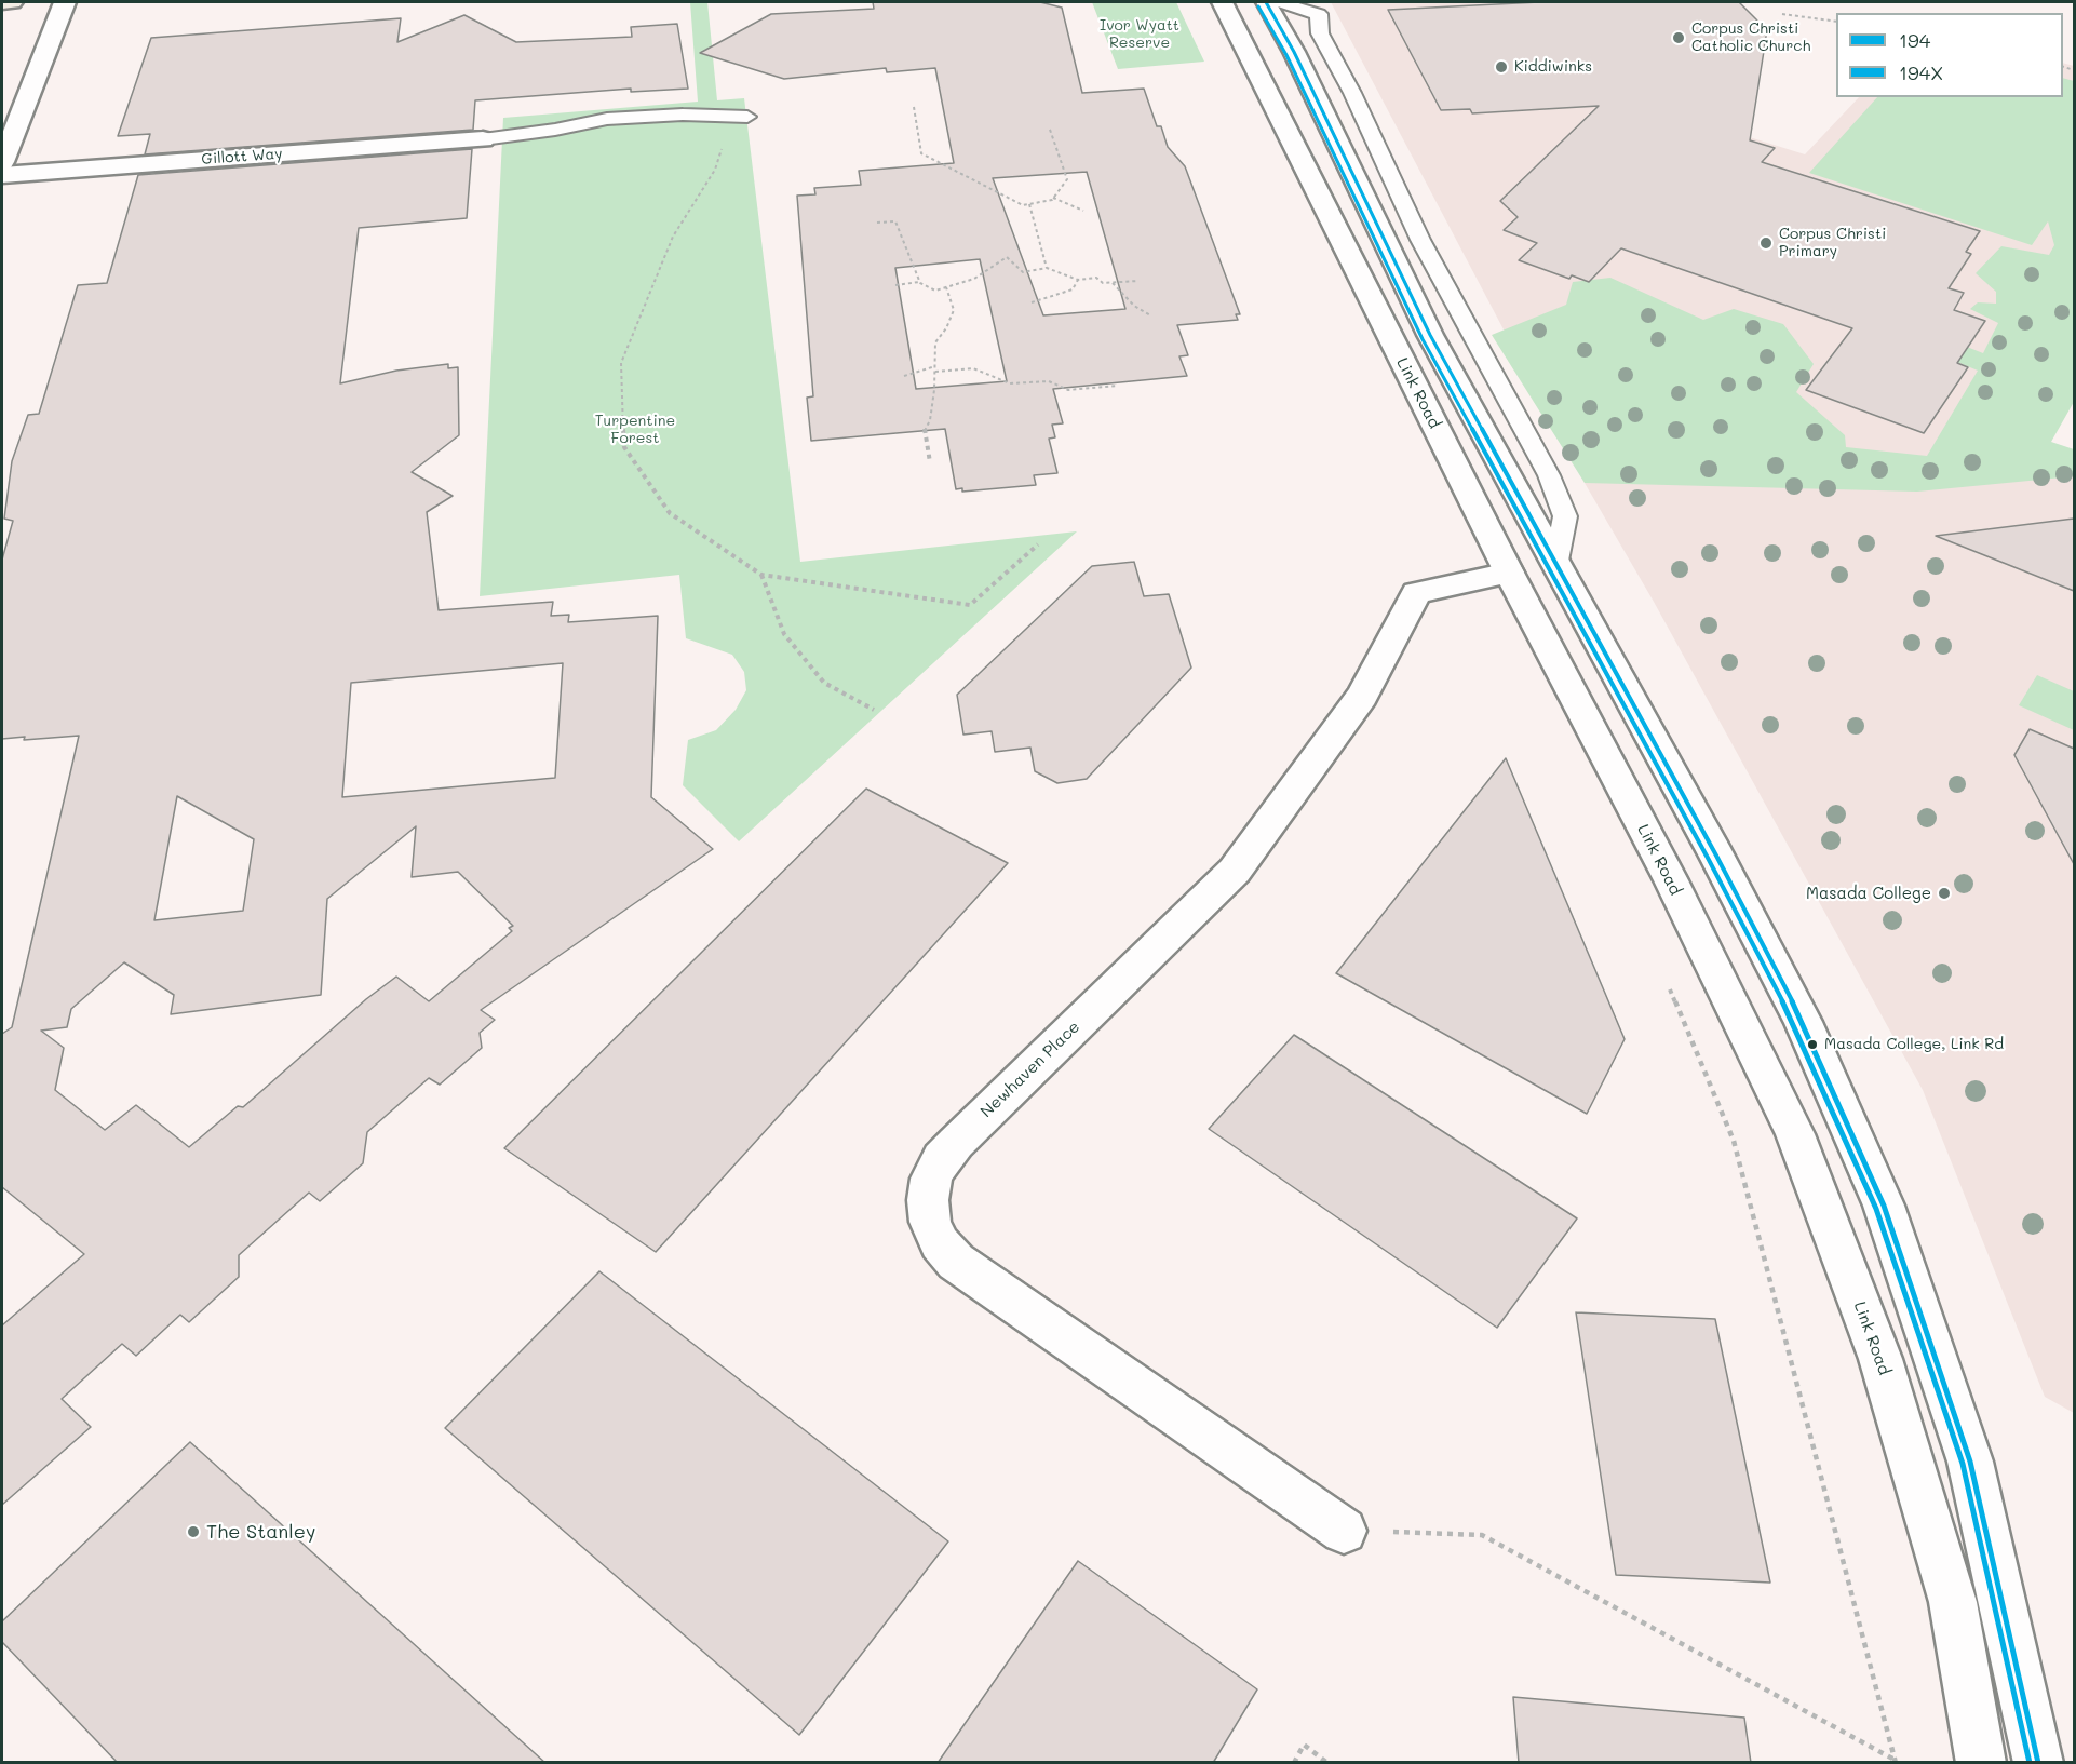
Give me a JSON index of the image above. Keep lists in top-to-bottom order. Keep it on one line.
{"streets":{"main road":["Gillott Way","Link Road","Newhaven Place"]},"crossings":[["Link Road","Newhaven Place"]],"parks":["Ivor Wyatt Reserve","Turpentine Forest"],"places":["Corpus Christi Catholic Church","Kiddiwinks","Corpus Christi Primary","Masada College","Masada College, Link Rd","The Stanley"],"lines":["transit line 194","transit line 194X"],"legend":["194","194X"]}
